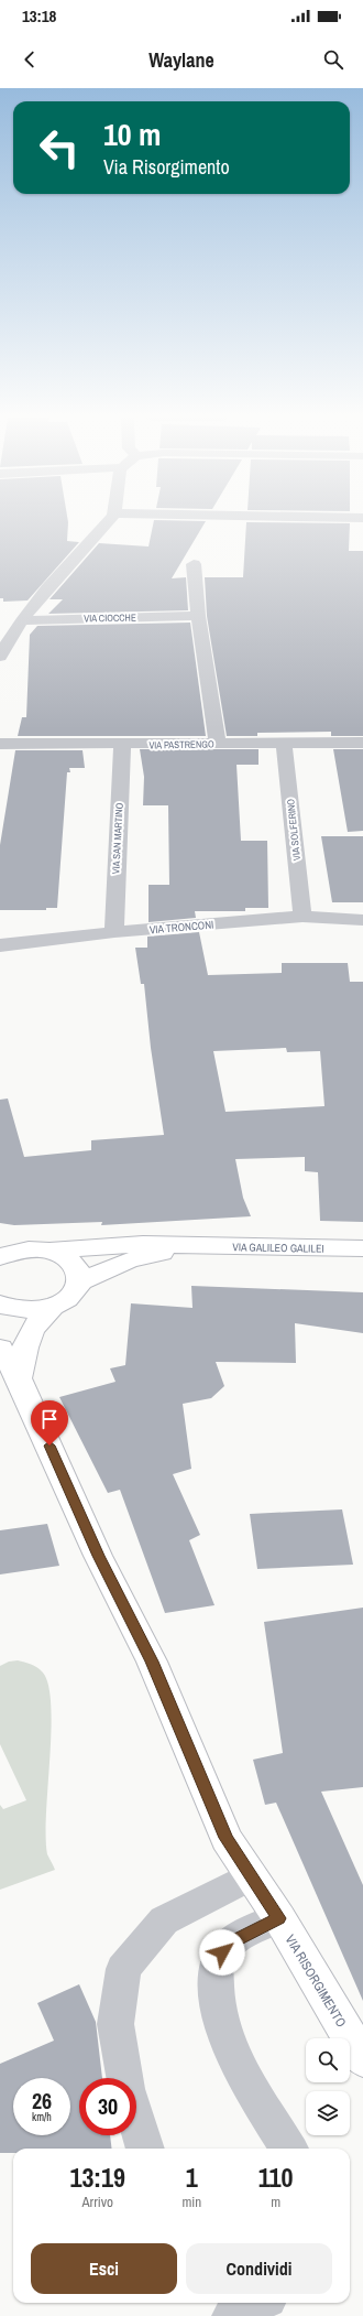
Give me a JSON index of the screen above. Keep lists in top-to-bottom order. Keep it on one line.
{"streets":{"street":["VIA CIOCCHE","VIA PASTRENGO","VIA SOLFERINO","VIA SAN MARTINO","VIA TRONCONI","VIA GALILEO GALILEI","VIA RISORGIMENTO"]},"crossings":[["VIA PASTRENGO","VIA SOLFERINO"],["VIA PASTRENGO","VIA SAN MARTINO"],["VIA SOLFERINO","VIA TRONCONI"],["VIA SAN MARTINO","VIA TRONCONI"]],"page":{"status":"13:18","header":"Waylane","turn":["10 m","Via Risorgimento"],"speed":"26 km/h","limit":"30","eta":["13:19","Arrivo","1","min","110","m"],"buttons":["Esci","Condividi"]}}
